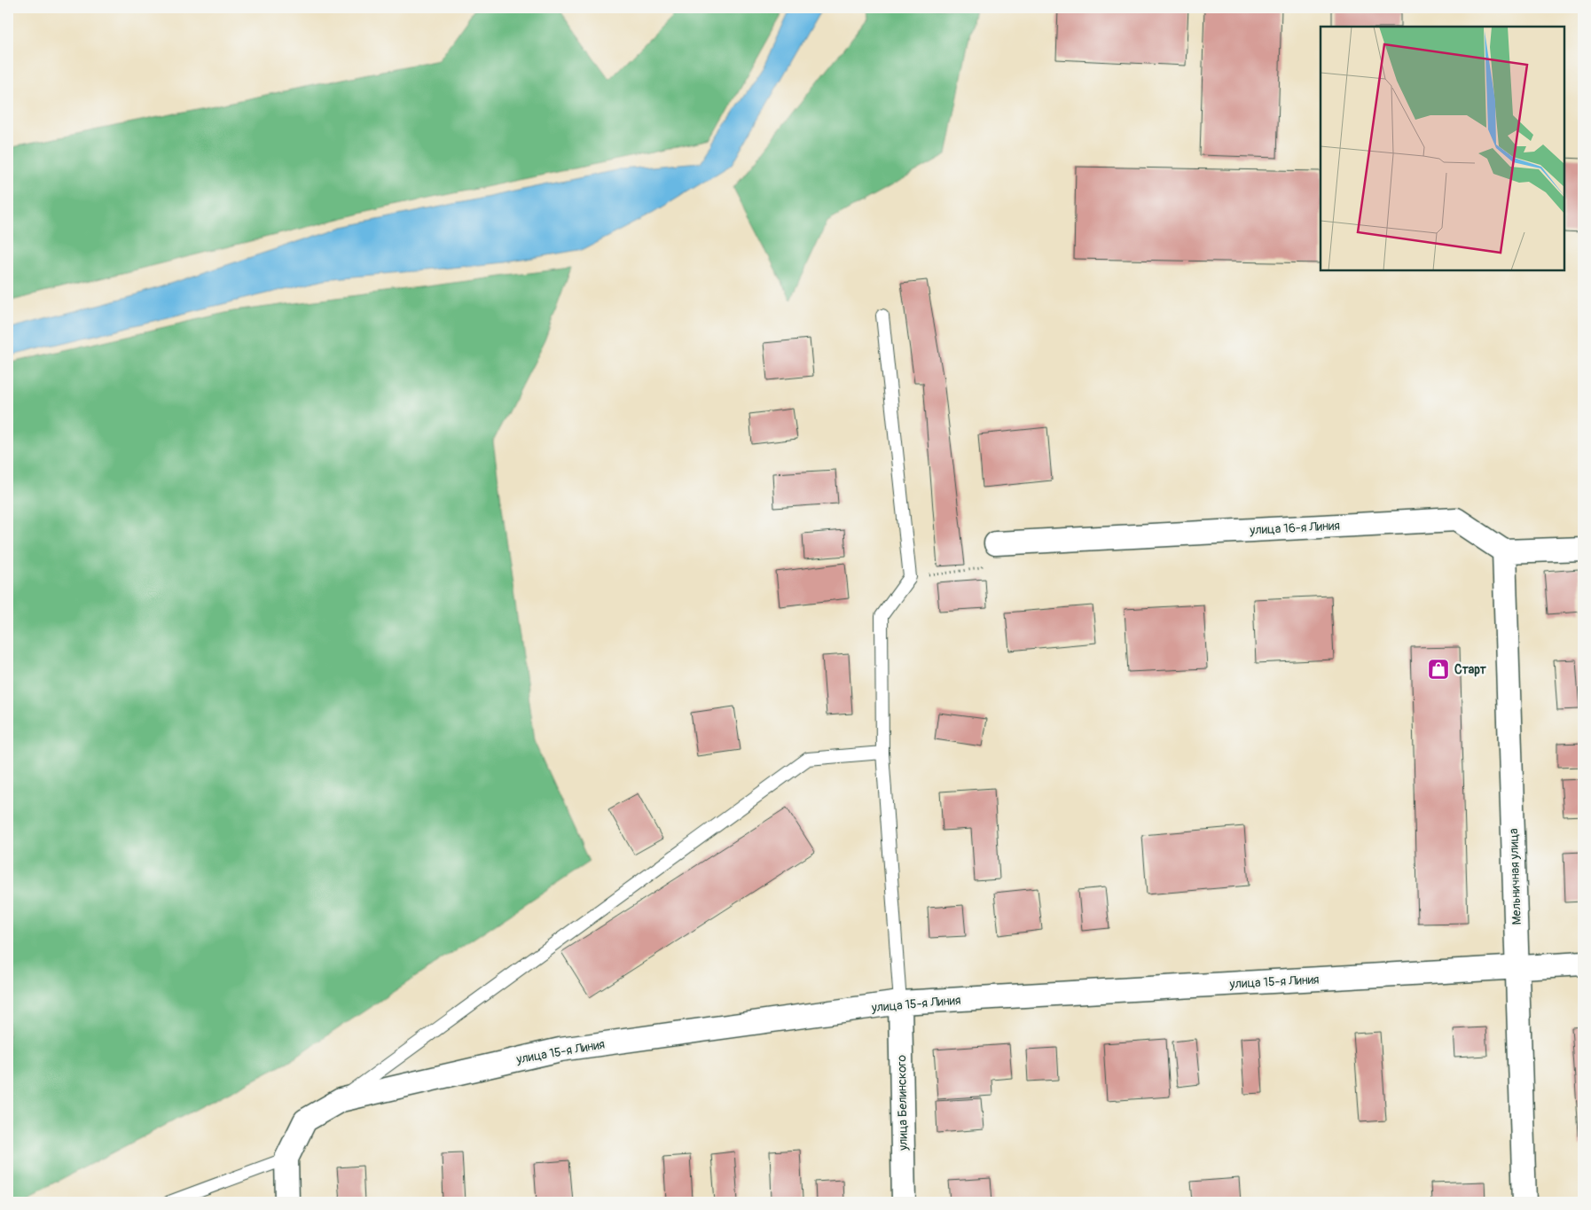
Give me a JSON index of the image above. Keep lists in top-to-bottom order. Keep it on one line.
{"streets":{"street":["улица 16-я Линия","Мельничная улица","улица 15-я Линия","улица Белинского"]},"crossings":[["улица 16-я Линия","Мельничная улица"],["Мельничная улица","улица 15-я Линия"],["улица 15-я Линия","улица Белинского"]],"places":{"shop":["Cтарт"]}}
